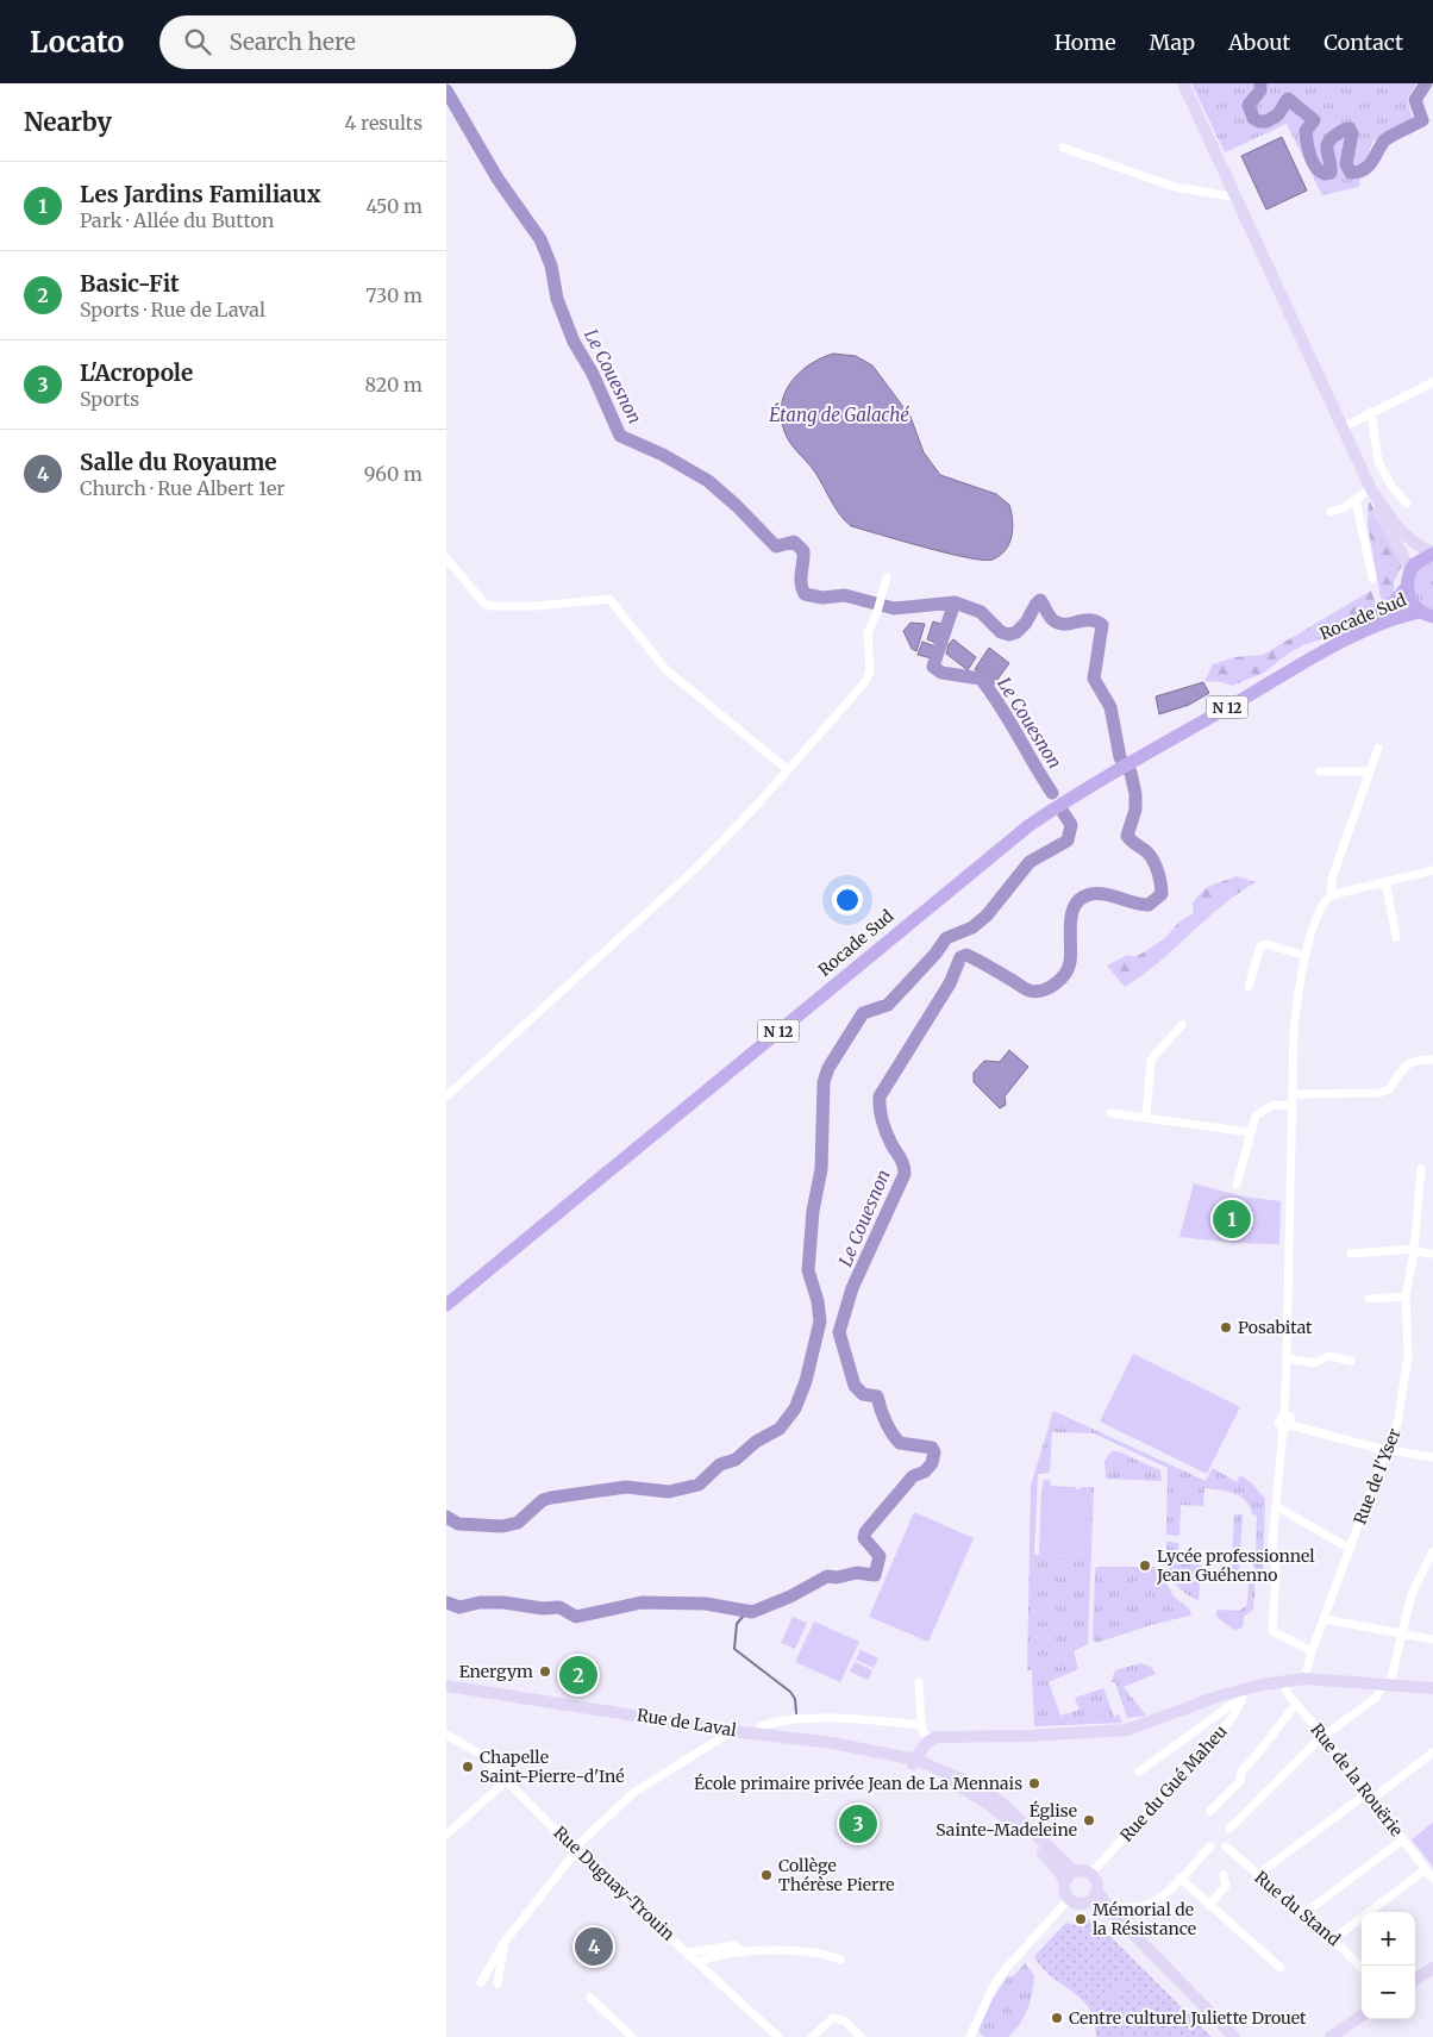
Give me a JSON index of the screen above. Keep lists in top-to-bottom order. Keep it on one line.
{"streets":{"main road":["Rocade Sud","N 12"],"street":["Rue de l'Yser","Rue de Laval","Rue de la Rouërie","Rue du Gué Maheu","Rue Duguay-Trouin","Rue du Stand"]},"water":["Le Couesnon","Étang de Galaché"],"places":["Posabitat","Lycée professionnel Jean Guéhenno","Energym","Chapelle Saint-Pierre-d'Iné","École primaire privée Jean de La Mennais","Église Sainte-Madeleine","Collège Thérèse Pierre","Mémorial de la Résistance","Centre culturel Juliette Drouet"],"page":{"header":"Locato","search":"Search here","nav":["Home","Map","About","Contact"],"heading":["Nearby","4 results"],"list":[{"mark":"1","name":"Les Jardins Familiaux","note":"Park · Allée du Button","value":"450 m"},{"mark":"2","name":"Basic-Fit","note":"Sports · Rue de Laval","value":"730 m"},{"mark":"3","name":"L'Acropole","note":"Sports","value":"820 m"},{"mark":"4","name":"Salle du Royaume","note":"Church · Rue Albert 1er","value":"960 m"}],"pins":["1","2","3","4"],"map_buttons":["+","−"]}}
